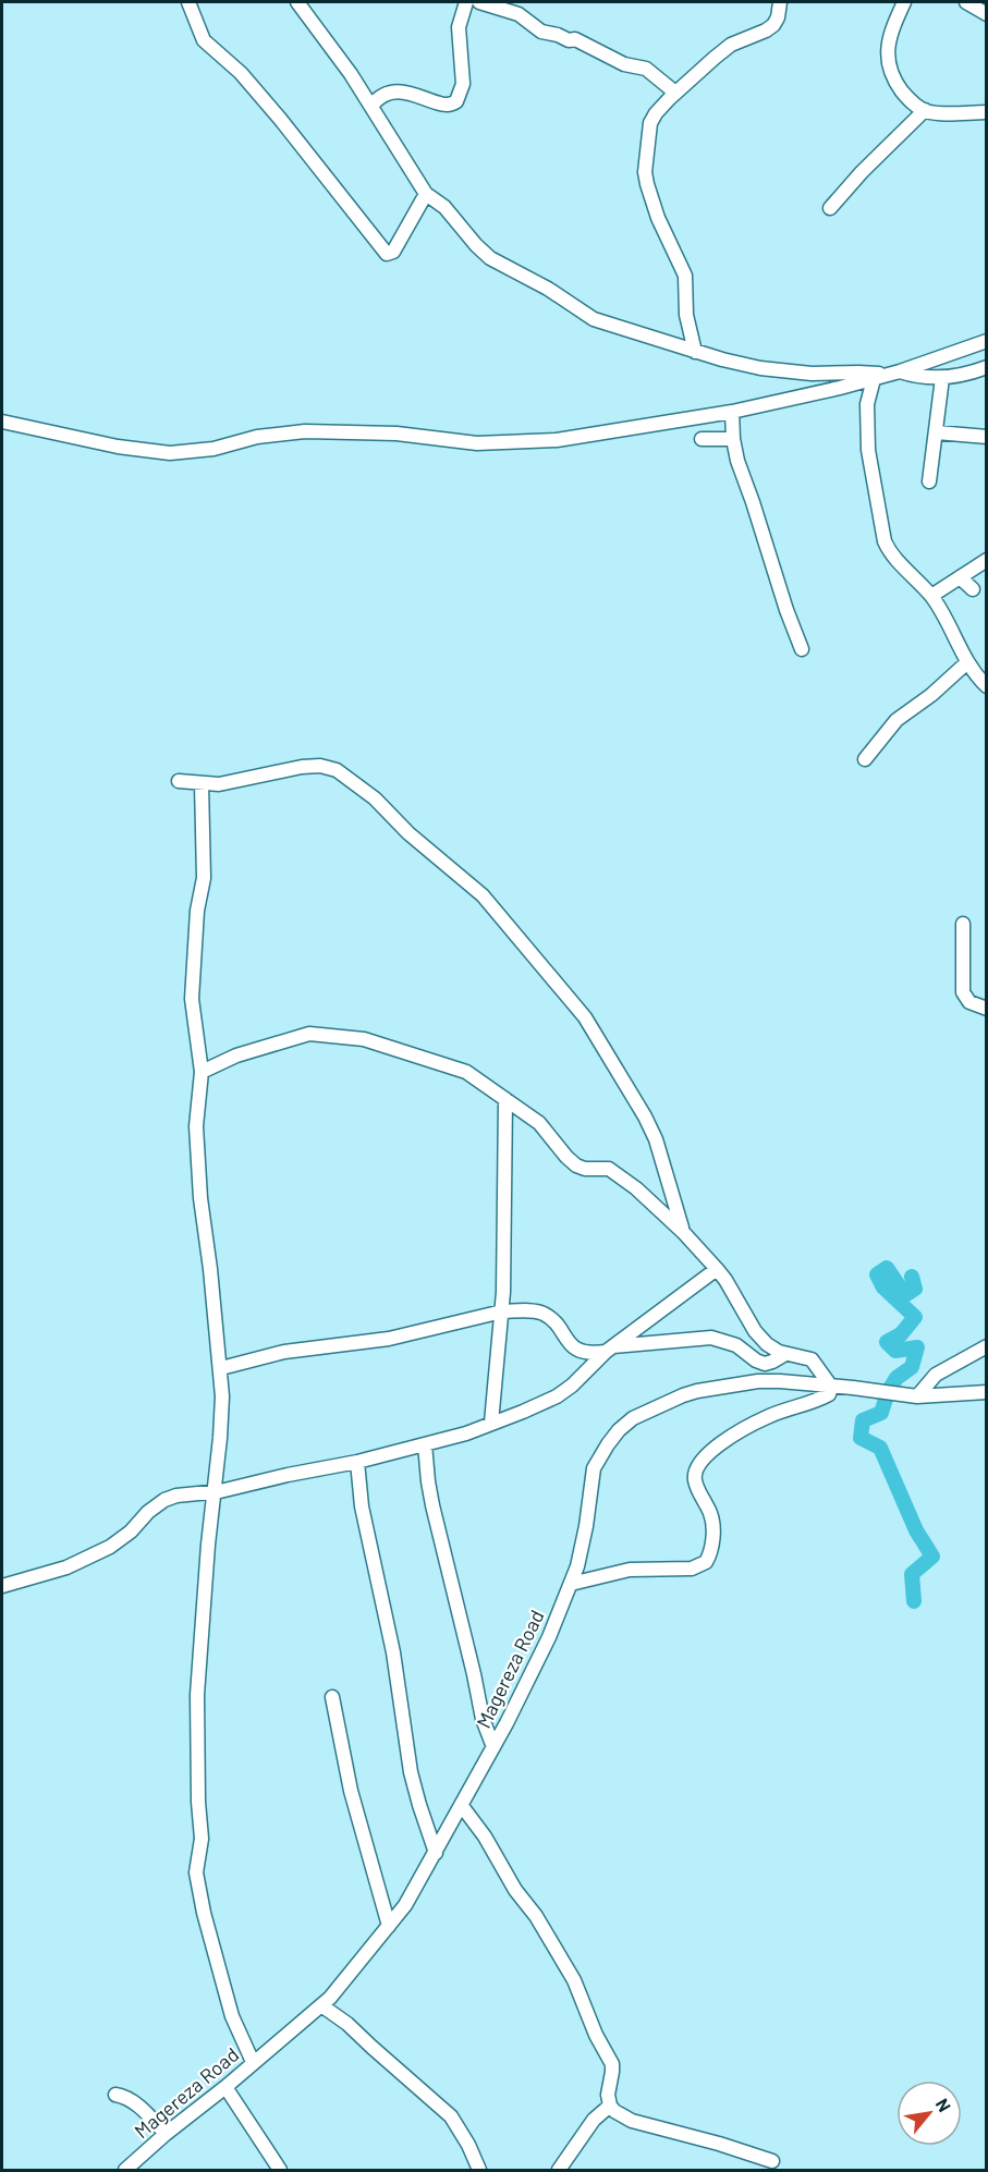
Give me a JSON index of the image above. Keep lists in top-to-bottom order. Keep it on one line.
{"streets":{"street":["Magereza Road"]},"north":"top right"}
